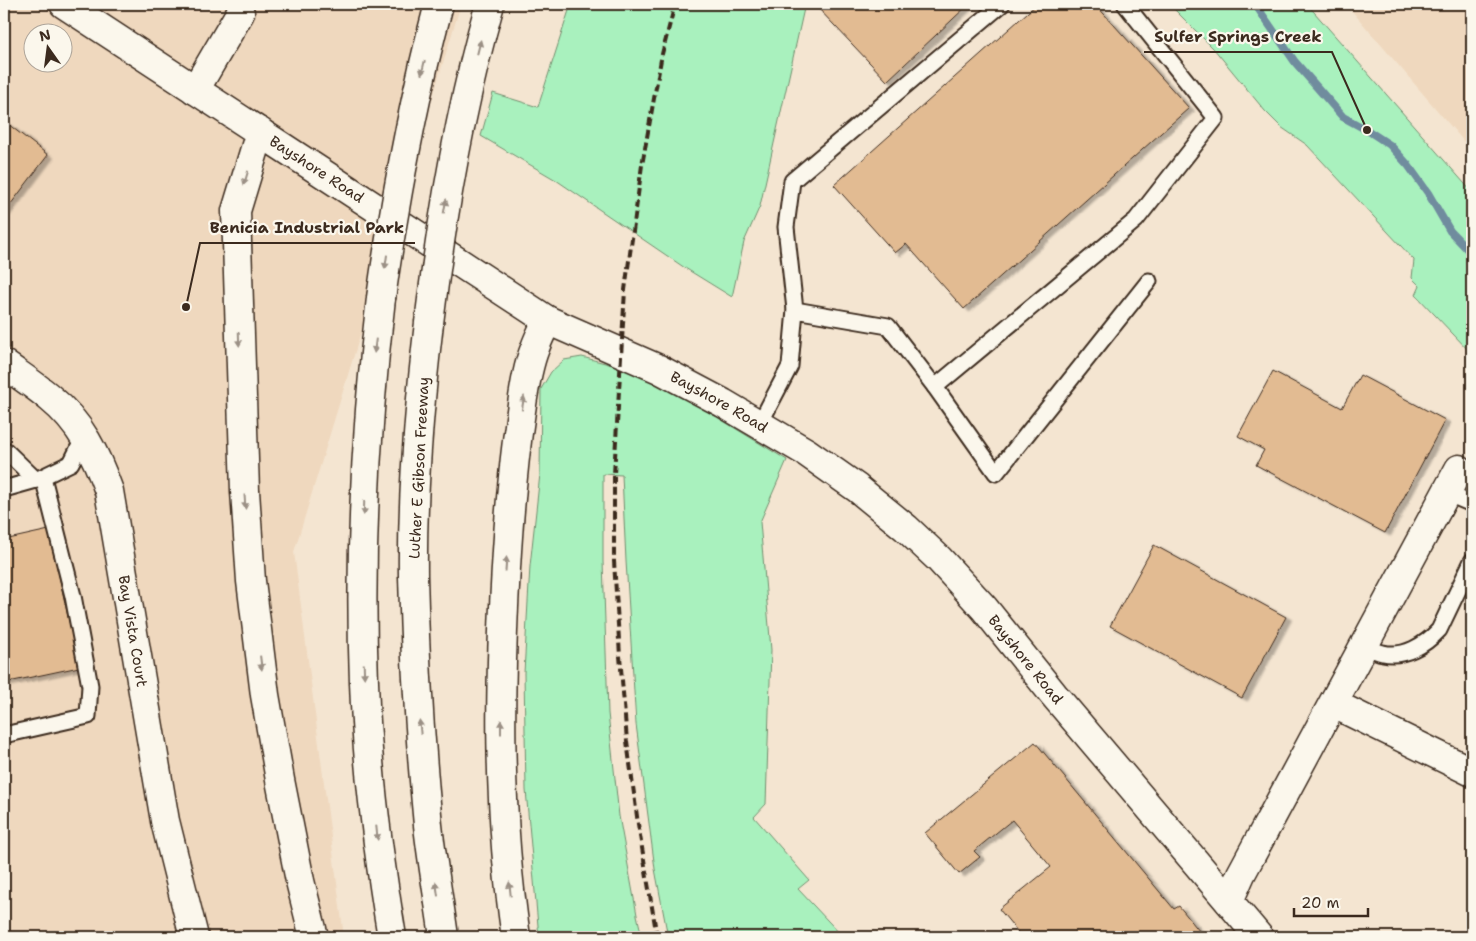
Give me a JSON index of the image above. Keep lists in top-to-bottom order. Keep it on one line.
{"streets":{"main road":["Bayshore Road","Luther E Gibson Freeway","Bay Vista Court"]},"places":["Sulfer Springs Creek","Benicia Industrial Park"],"scale_bar":"20 m","north":"top"}
